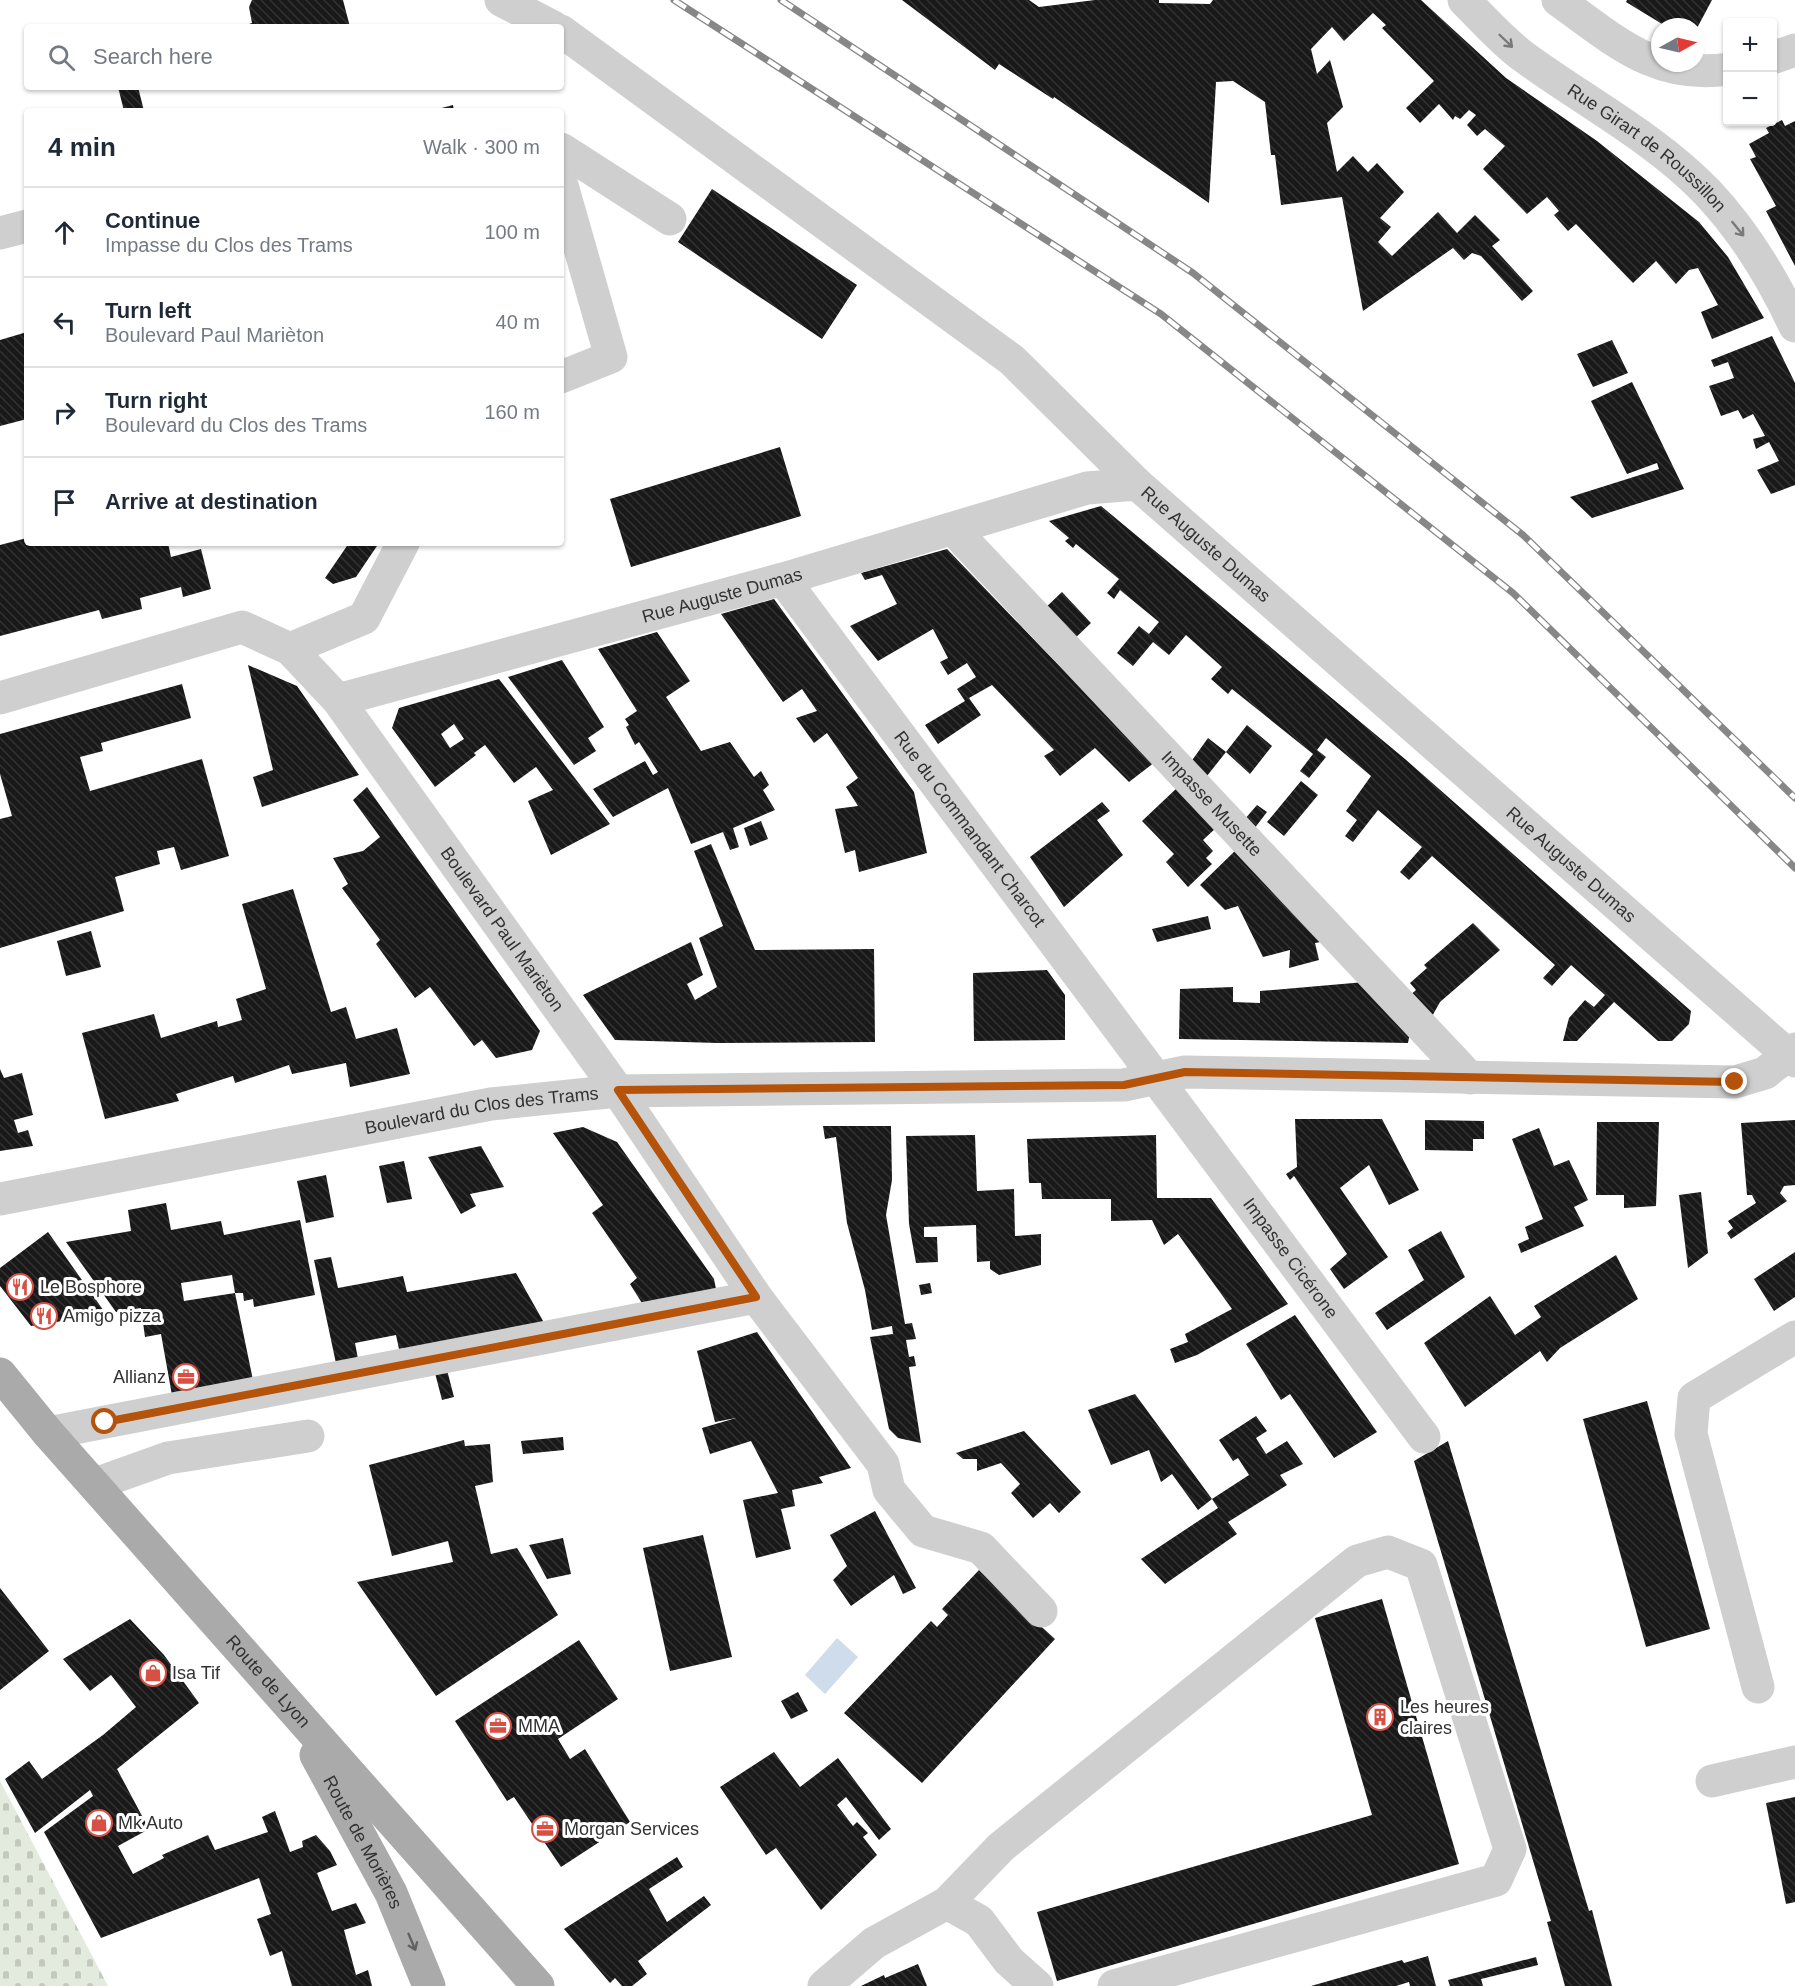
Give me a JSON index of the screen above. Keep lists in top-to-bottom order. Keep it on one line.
{"streets":{"main road":["Route de Lyon","Route de Morières"],"street":["Rue Girart de Roussillon","Rue Auguste Dumas","Impasse Musette","Rue du Commandant Charcot","Boulevard Paul Marièton","Boulevard du Clos des Trams","Impasse Cicérone"]},"crossings":[["Rue Auguste Dumas","Impasse Musette"],["Rue Auguste Dumas","Rue du Commandant Charcot"],["Rue Auguste Dumas","Boulevard Paul Marièton"],["Rue Auguste Dumas","Boulevard du Clos des Trams"],["Impasse Musette","Boulevard du Clos des Trams"],["Rue du Commandant Charcot","Boulevard du Clos des Trams"],["Rue du Commandant Charcot","Impasse Cicérone"],["Boulevard Paul Marièton","Boulevard du Clos des Trams"],["Boulevard du Clos des Trams","Impasse Cicérone"],["Route de Lyon","Route de Morières"]],"one_way":["Rue Girart de Roussillon","Route de Morières"],"places":{"restaurant":["Le Bosphore","Amigo pizza"],"office":["Allianz","MMA","Morgan Services"],"shop":["Isa Tif","Mk Auto"],"building":["Les heures claires"]},"north":"right","page":{"map_buttons":["+","−"],"search":"Search here","heading":["4 min","Walk · 300 m"],"list":[["Continue","Impasse du Clos des Trams","100 m"],["Turn left","Boulevard Paul Marièton","40 m"],["Turn right","Boulevard du Clos des Trams","160 m"],"Arrive at destination"]}}
